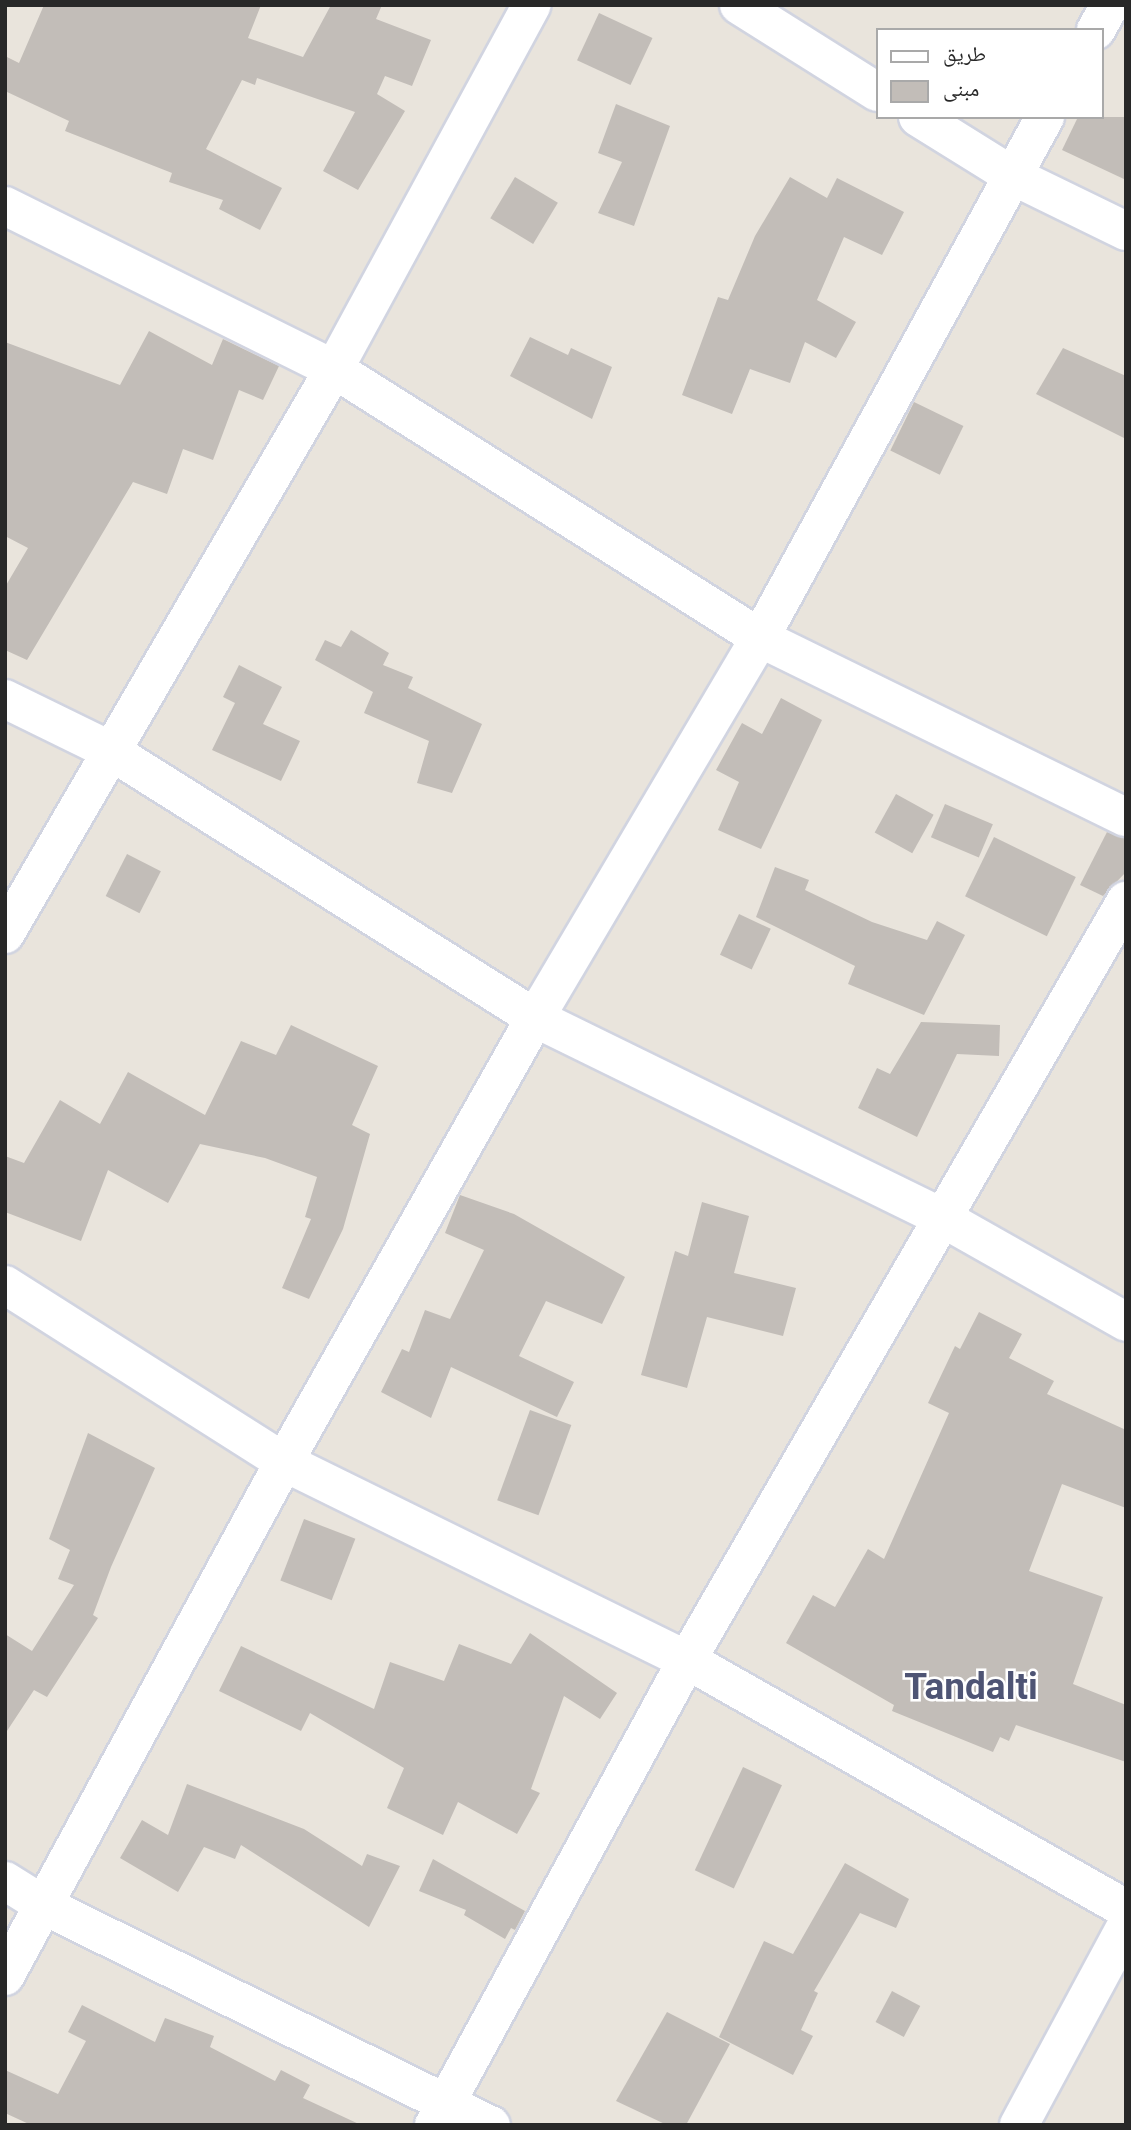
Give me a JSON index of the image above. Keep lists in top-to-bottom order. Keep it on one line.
{"districts":["Tandalti"],"legend":["طريق","مبنى"]}
